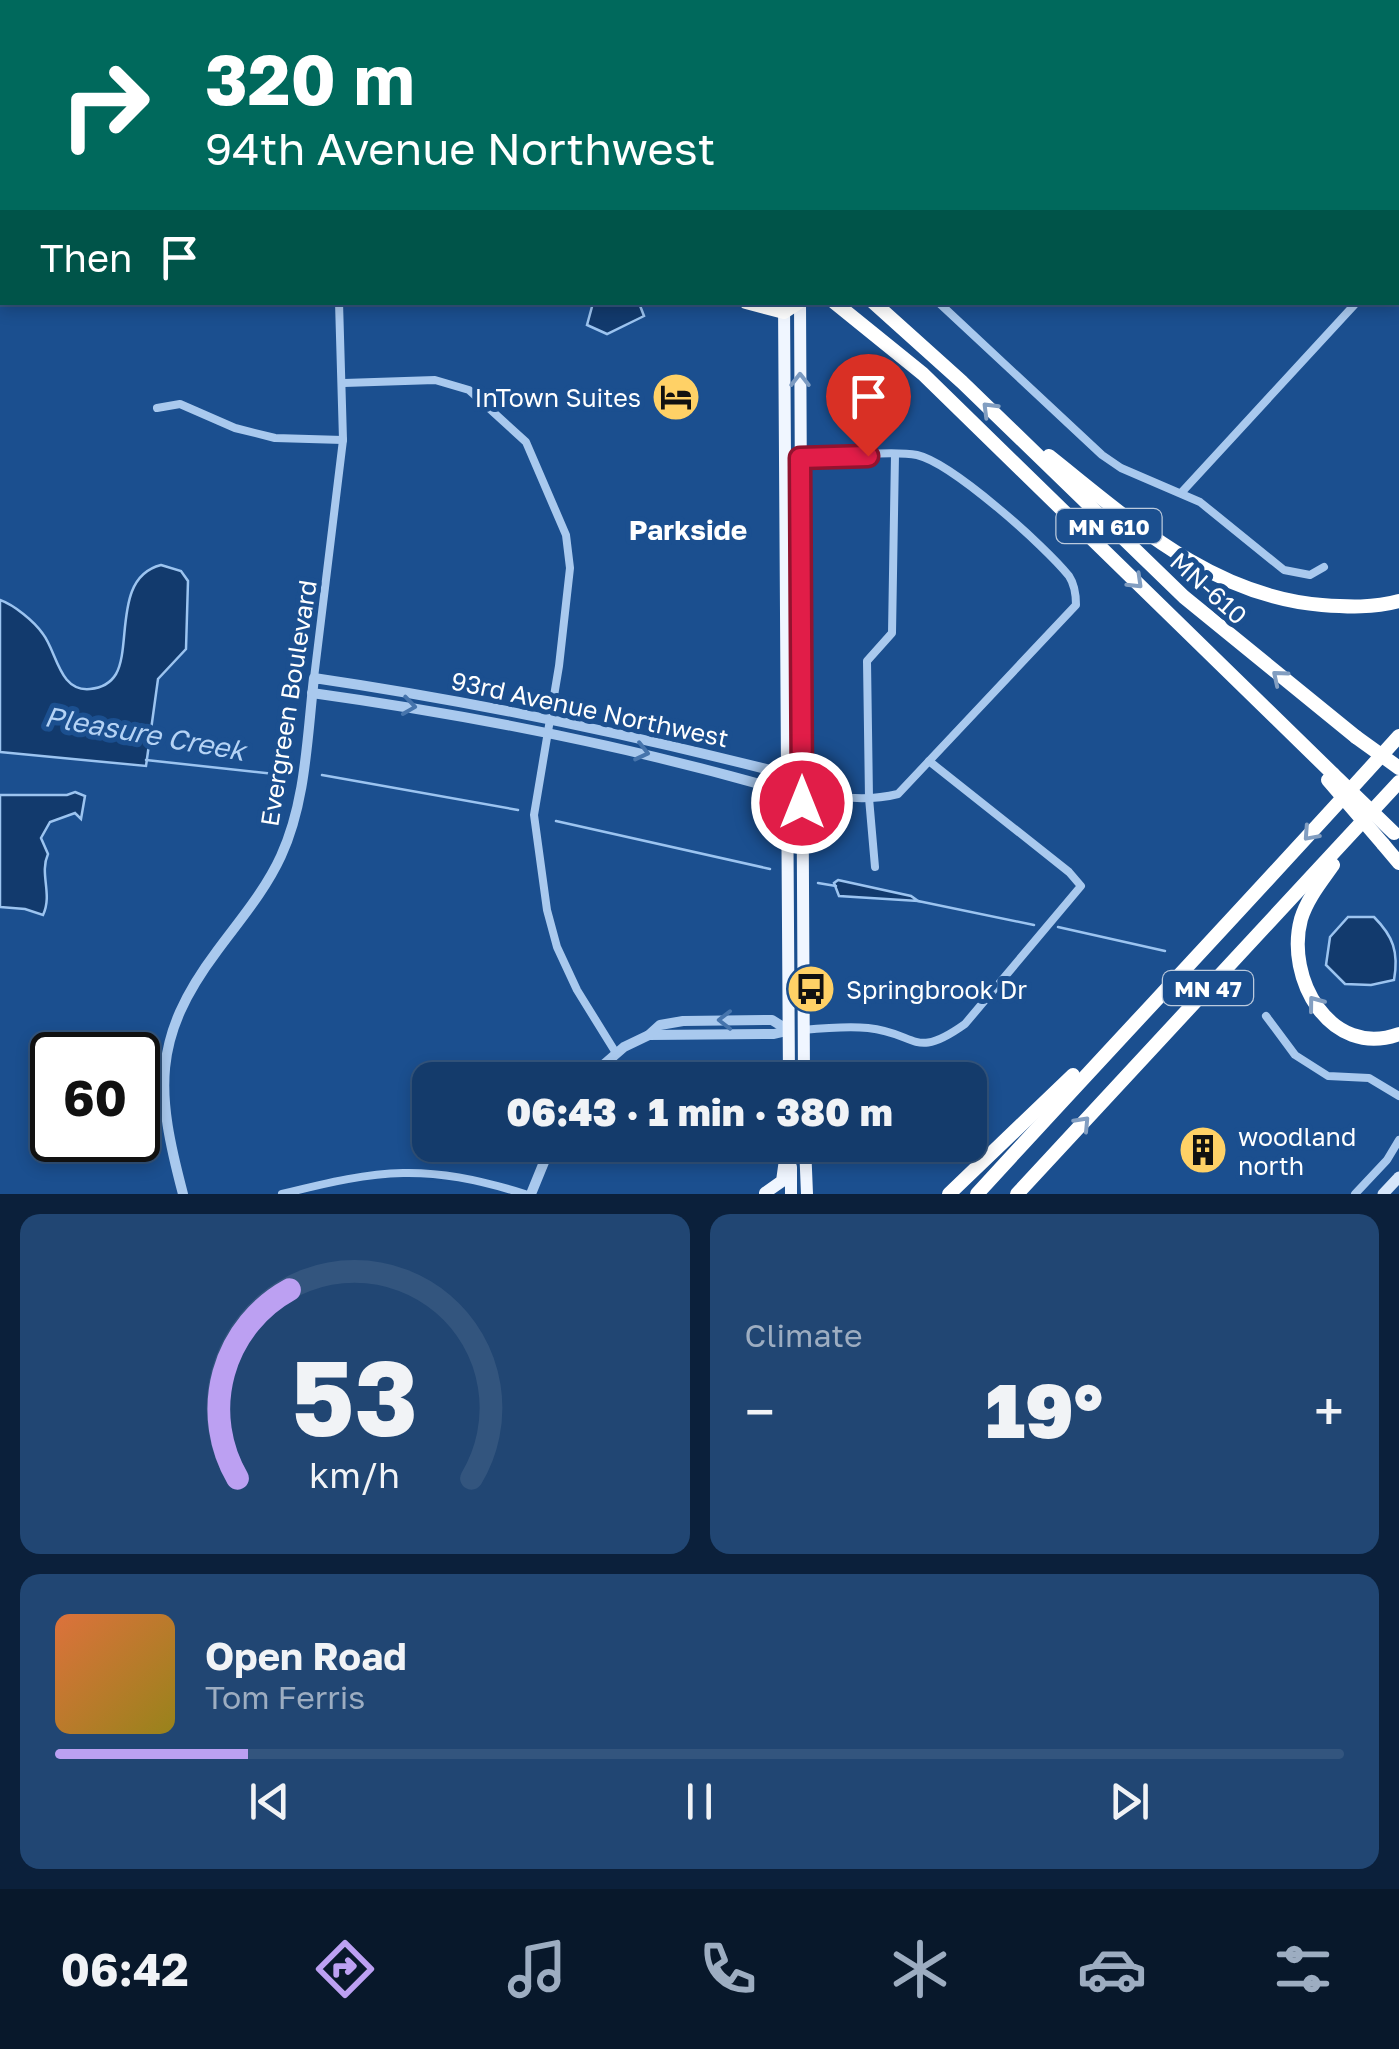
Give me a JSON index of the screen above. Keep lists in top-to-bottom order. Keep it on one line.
{"streets":{"highway":["MN 610","MN-610","MN 47"],"street":["Evergreen Boulevard","93rd Avenue Northwest"]},"crossings":[["Evergreen Boulevard","93rd Avenue Northwest"]],"districts":["Parkside"],"water":["Pleasure Creek"],"places":{"hotel":["InTown Suites"],"bus stop":["Springbrook Dr"],"building":["woodland north"]},"page":{"turn":["320 m","94th Avenue Northwest"],"then":"Then","limit":"60","trip":"06:43 · 1 min · 380 m","tile":"Climate","heat":["−","19°","+"],"song":["Open Road","Tom Ferris"],"tabs":"06:42","gauge":["53","km/h"]}}
